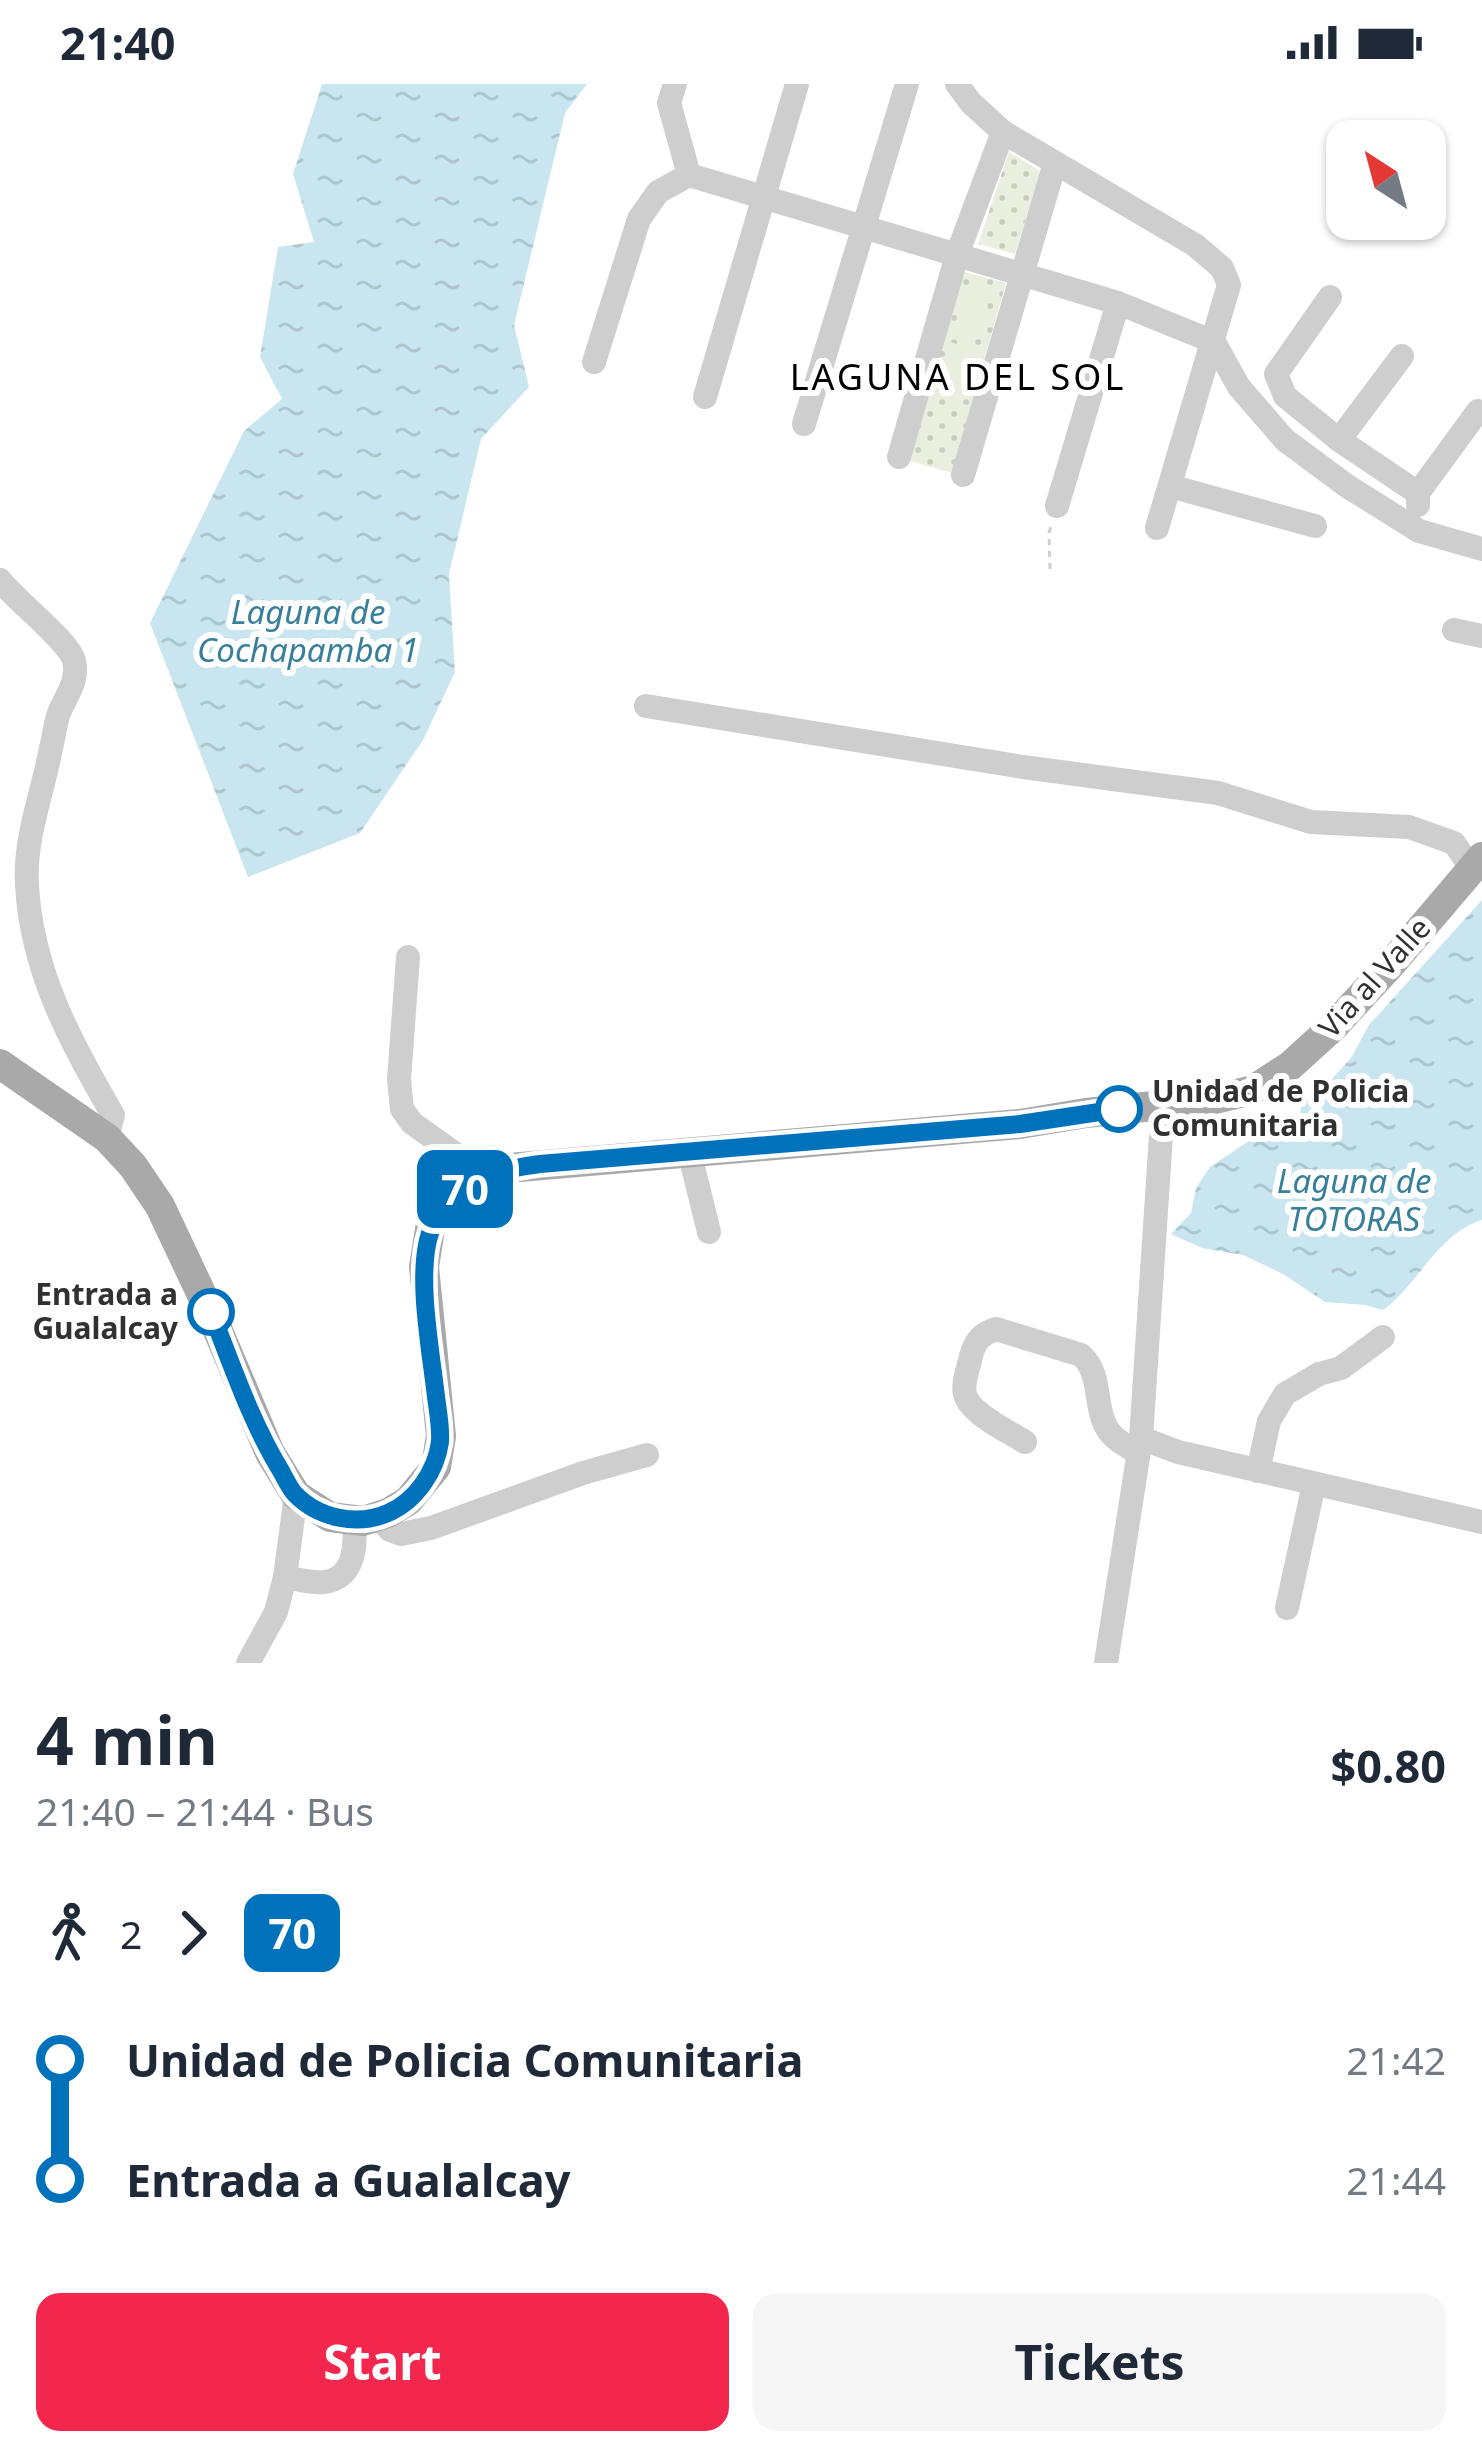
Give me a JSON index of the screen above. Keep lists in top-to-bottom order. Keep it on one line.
{"streets":{"main road":["Via al Valle"]},"districts":["LAGUNA DEL SOL"],"water":["Laguna de Cochapamba 1","Laguna de TOTORAS"],"places":["Unidad de Policia Comunitaria","Entrada a Gualalcay"],"lines":["bus line 70"],"north":"top left","page":{"status":"21:40","on_map":"70","heading":["4 min","21:40 – 21:44 · Bus","$0.80"],"legs":["2","70"],"list":[{"name":"Unidad de Policia Comunitaria","value":"21:42"},{"name":"Entrada a Gualalcay","value":"21:44"}],"buttons":["Start","Tickets"]}}
